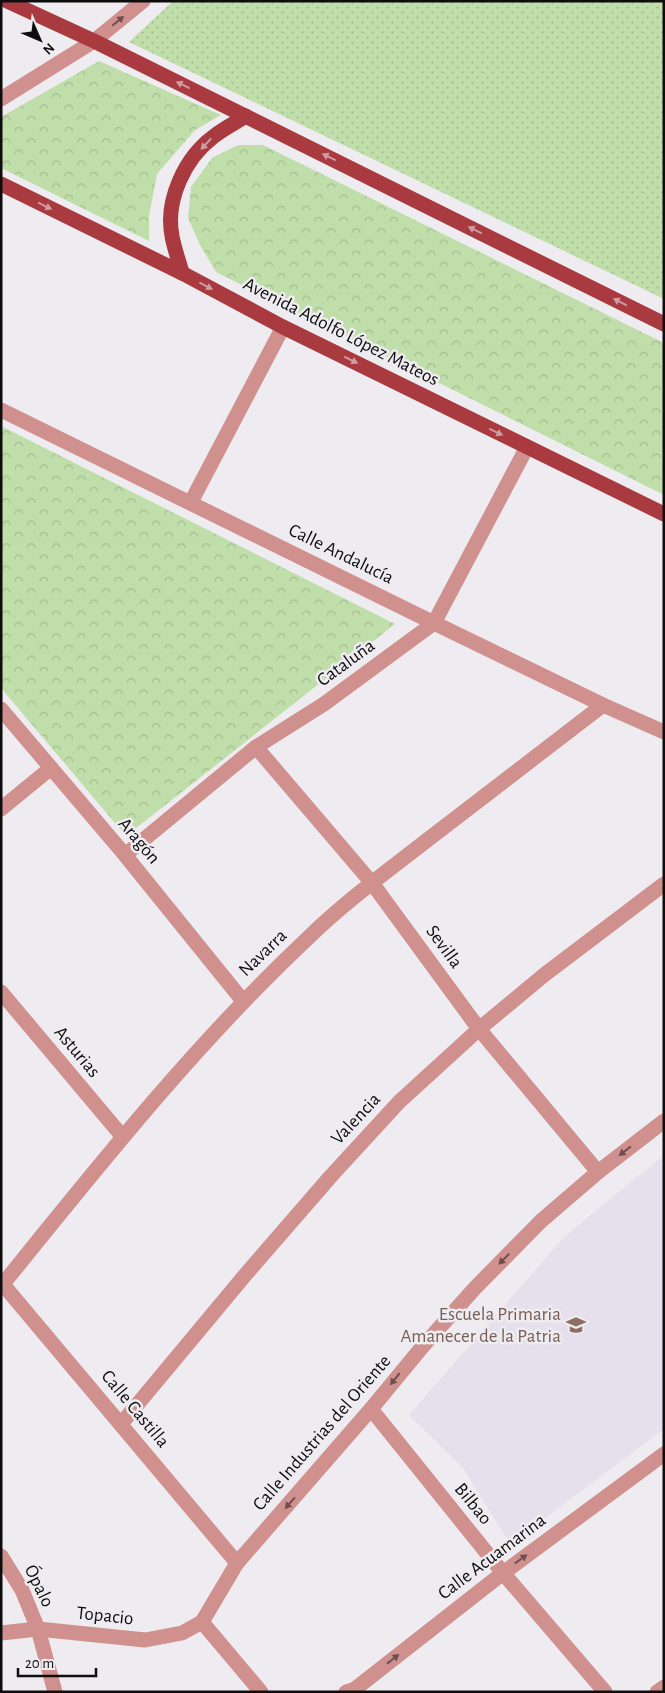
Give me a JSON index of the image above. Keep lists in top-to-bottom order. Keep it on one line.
{"streets":{"main road":["Avenida Adolfo López Mateos"],"street":["Calle Andalucía","Cataluña","Aragón","Sevilla","Navarra","Asturias","Valencia","Calle Castilla","Calle Industrias del Oriente","Bilbao","Calle Acuamarina","Ópalo","Topacio"]},"crossings":[["Avenida Adolfo López Mateos","Cataluña"],["Calle Andalucía","Cataluña"],["Calle Andalucía","Navarra"],["Cataluña","Aragón"],["Cataluña","Sevilla"],["Aragón","Navarra"],["Sevilla","Navarra"],["Sevilla","Valencia"],["Sevilla","Calle Industrias del Oriente"],["Navarra","Asturias"],["Navarra","Calle Castilla"],["Valencia","Calle Castilla"],["Calle Castilla","Calle Industrias del Oriente"],["Calle Industrias del Oriente","Bilbao"],["Calle Industrias del Oriente","Topacio"],["Bilbao","Calle Acuamarina"],["Ópalo","Topacio"]],"one_way":["Avenida Adolfo López Mateos","Calle Industrias del Oriente","Calle Acuamarina"],"places":{"school or university":["Escuela Primaria Amanecer de la Patria"]},"scale_bar":"20 m","north":"bottom right"}
